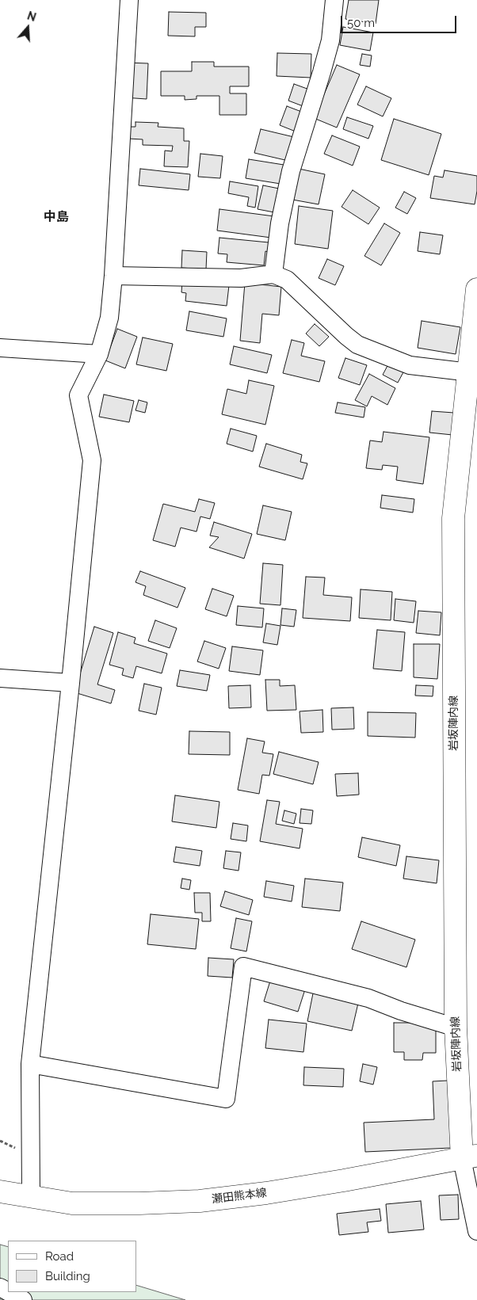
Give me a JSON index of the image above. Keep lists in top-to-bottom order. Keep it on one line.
{"streets":{"main road":["岩坂陣内線","瀬田熊本線"]},"crossings":[["岩坂陣内線","瀬田熊本線"]],"districts":["中島"],"legend":["Road","Building"],"scale_bar":"50 m","north":"top"}
